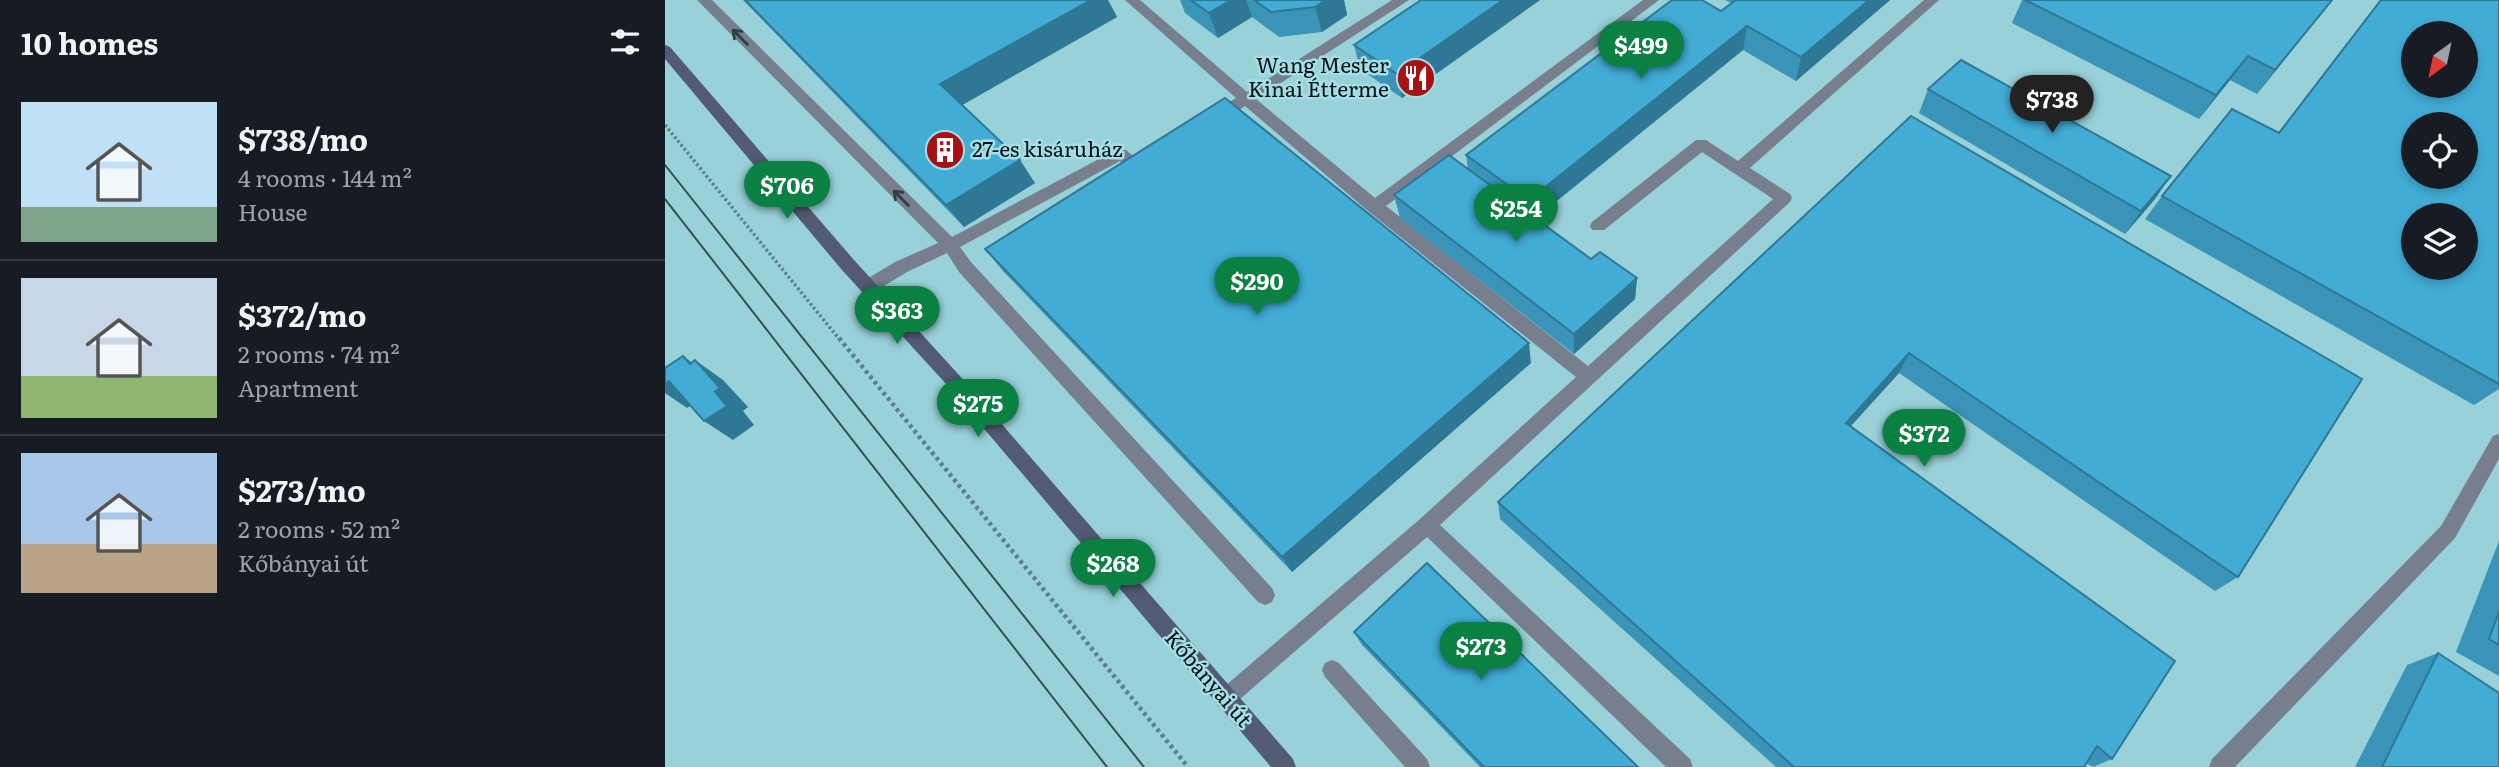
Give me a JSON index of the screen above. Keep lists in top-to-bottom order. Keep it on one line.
{"streets":{"main road":["Kőbányai út"]},"places":{"restaurant":["Wang Mester Kinai Étterme"],"building":["27-es kisáruház"]},"north":"bottom left","page":{"heading":"10 homes","price":["$499","$738","$706","$254","$290","$363","$275","$372","$268","$273"],"list":[{"name":"$738/mo","note":"4 rooms · 144 m² · House"},{"name":"$372/mo","note":"2 rooms · 74 m² · Apartment"},{"name":"$273/mo","note":"2 rooms · 52 m² · Kőbányai út"}]}}
